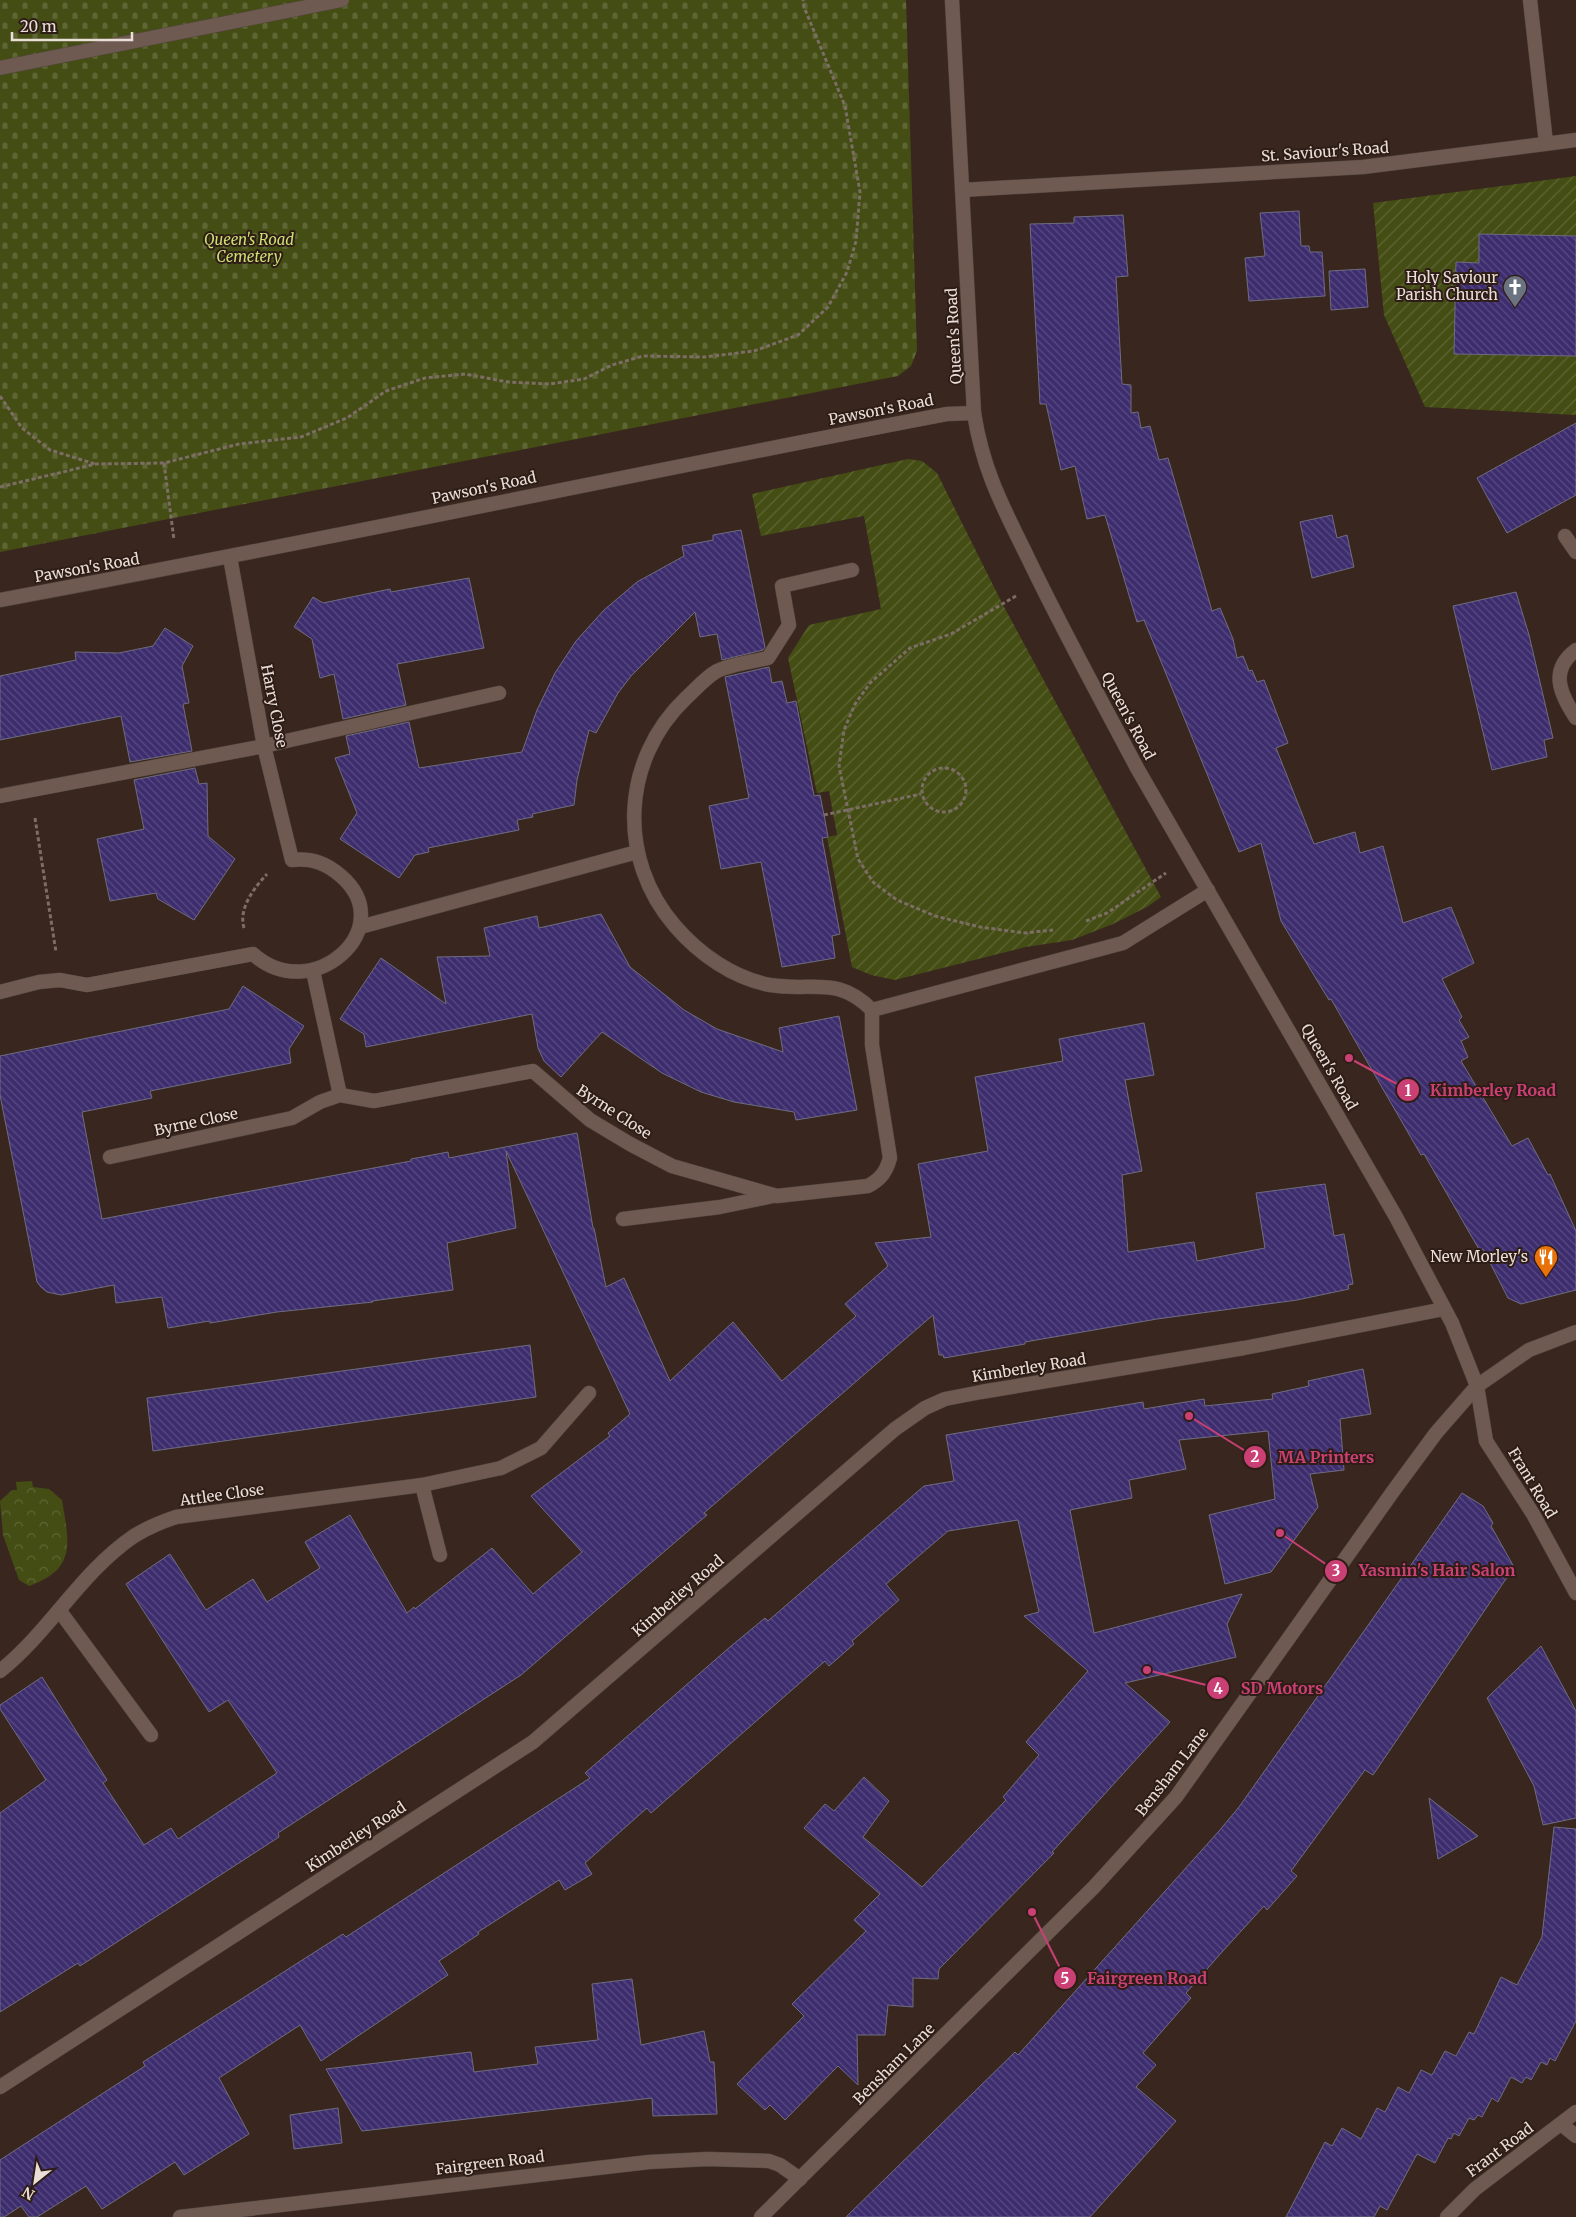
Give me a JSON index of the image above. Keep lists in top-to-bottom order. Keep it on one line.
{"streets":{"street":["St. Saviour's Road","Queen's Road","Pawson's Road","Harry Close","Byrne Close","Kimberley Road","Frant Road","Attlee Close","Bensham Lane","Fairgreen Road"]},"crossings":[["St. Saviour's Road","Queen's Road"],["Queen's Road","Pawson's Road"],["Queen's Road","Kimberley Road"],["Queen's Road","Frant Road"],["Queen's Road","Bensham Lane"],["Pawson's Road","Harry Close"],["Frant Road","Bensham Lane"],["Bensham Lane","Fairgreen Road"]],"parks":["Queen's Road Cemetery"],"places":{"church":["Holy Saviour Parish Church"],"other":["Kimberley Road","MA Printers","Yasmin's Hair Salon","SD Motors","Fairgreen Road"],"restaurant":["New Morley's"]},"scale_bar":"20 m","north":"bottom left"}
